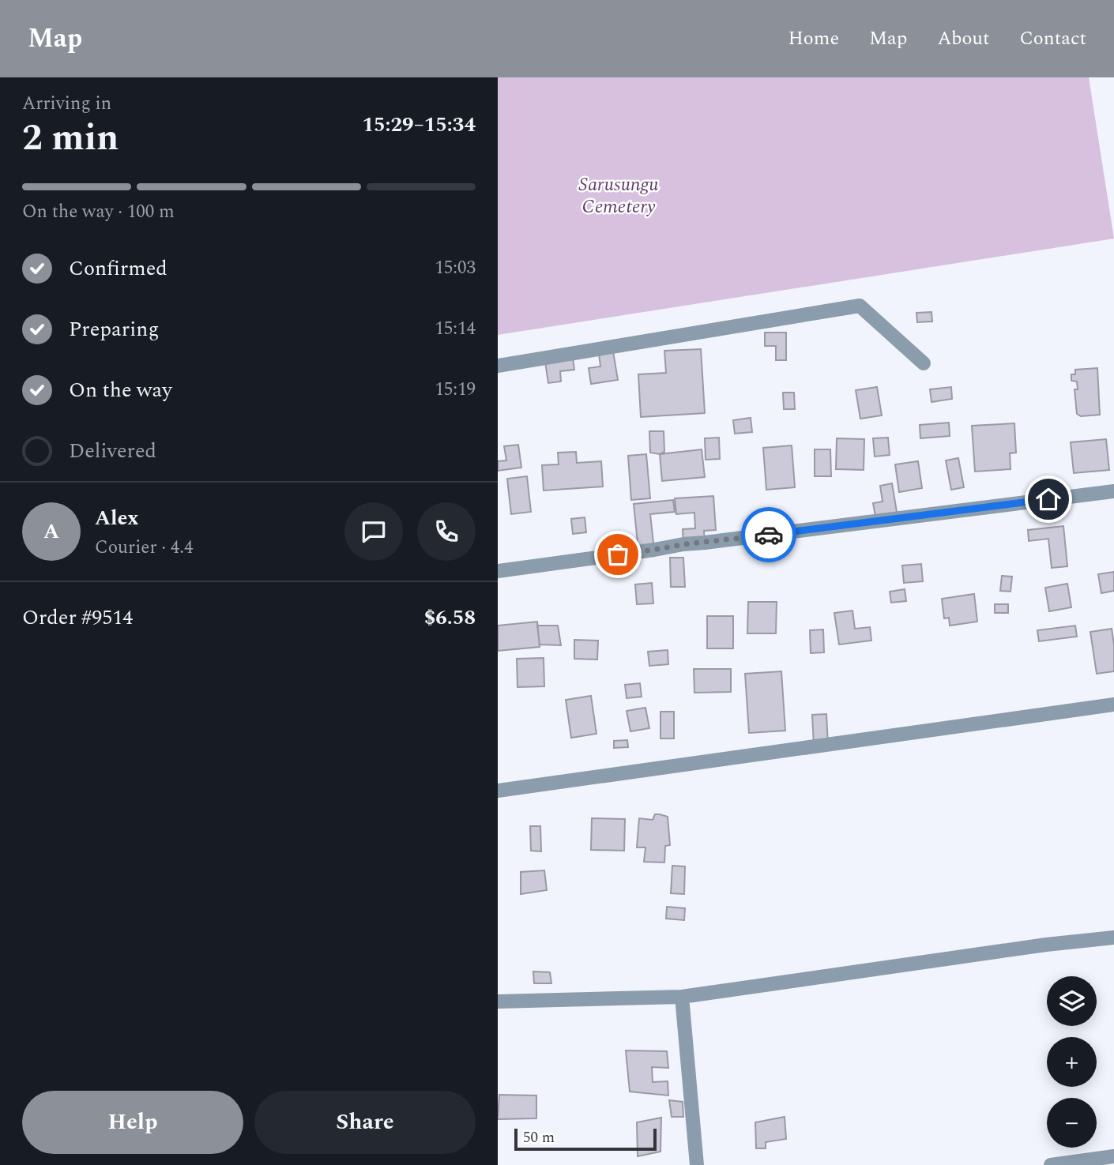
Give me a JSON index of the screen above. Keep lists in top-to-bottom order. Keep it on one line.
{"parks":["Sarusungu Cemetery"],"scale_bar":"50 m","page":{"header":"Map","nav":["Home","Map","About","Contact"],"heading":["2 min","Arriving in","15:29–15:34"],"panel":["Alex","Courier · 4.4","Order #9514","$6.58"],"bar":"On the way · 100 m","list":[["Confirmed","15:03"],["Preparing","15:14"],["On the way","15:19"],"Delivered"],"round":"A","map_buttons":["+","−"],"buttons":["Help","Share"],"scale":"50 m"}}
